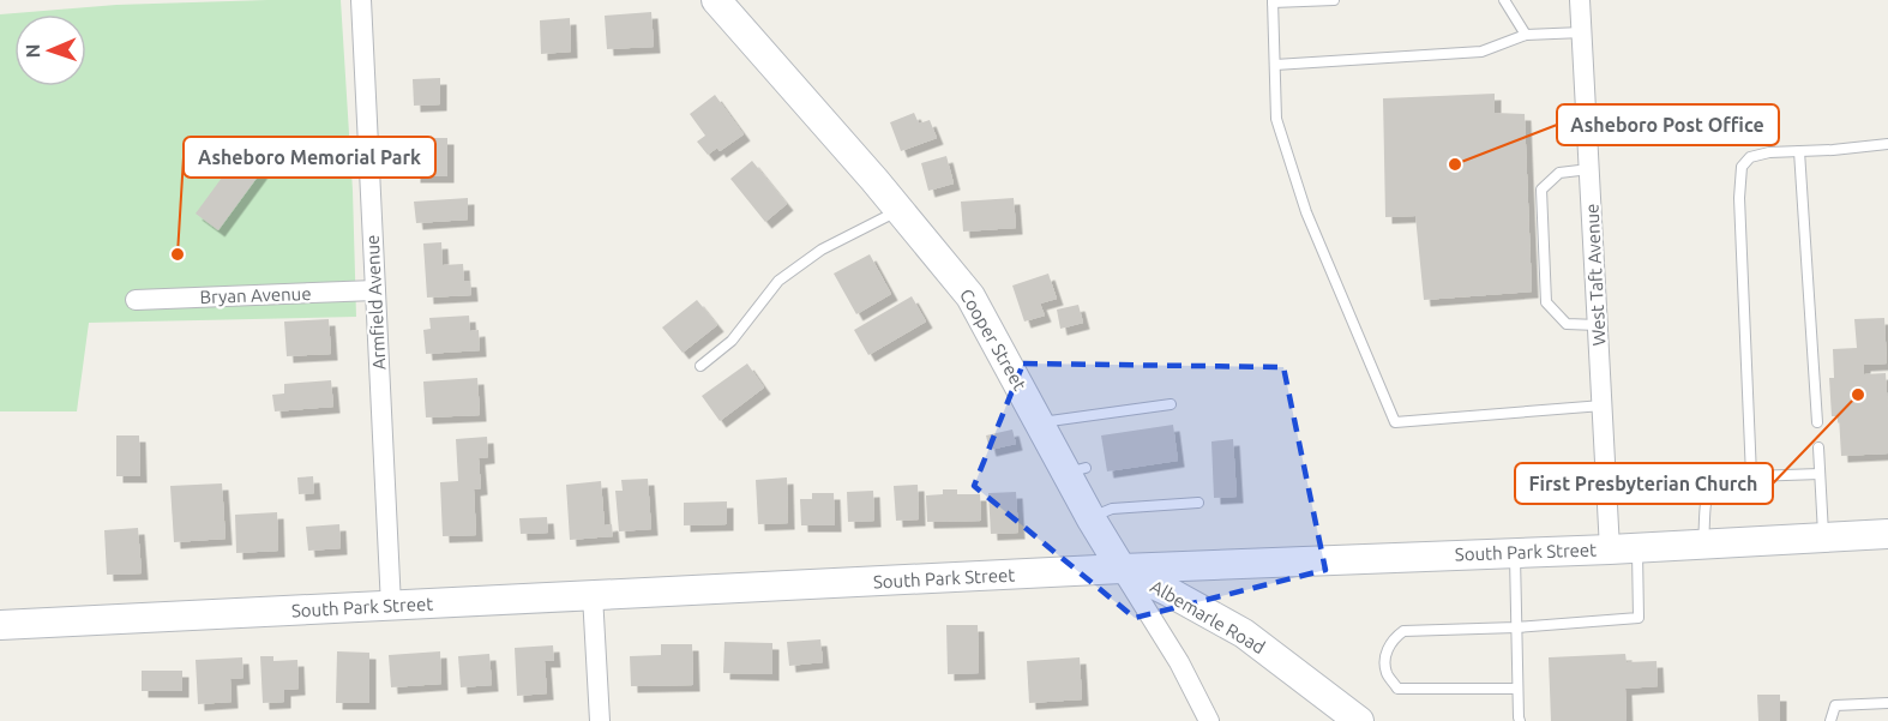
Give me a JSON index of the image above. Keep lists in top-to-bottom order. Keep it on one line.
{"streets":{"main road":["Cooper Street","South Park Street","Albemarle Road"],"street":["West Taft Avenue","Bryan Avenue","Armfield Avenue"]},"crossings":[["West Taft Avenue","South Park Street"],["Bryan Avenue","Armfield Avenue"],["Armfield Avenue","South Park Street"],["Cooper Street","South Park Street"],["Cooper Street","Albemarle Road"],["South Park Street","Albemarle Road"]],"places":["Asheboro Post Office","Asheboro Memorial Park","First Presbyterian Church"],"north":"left"}
